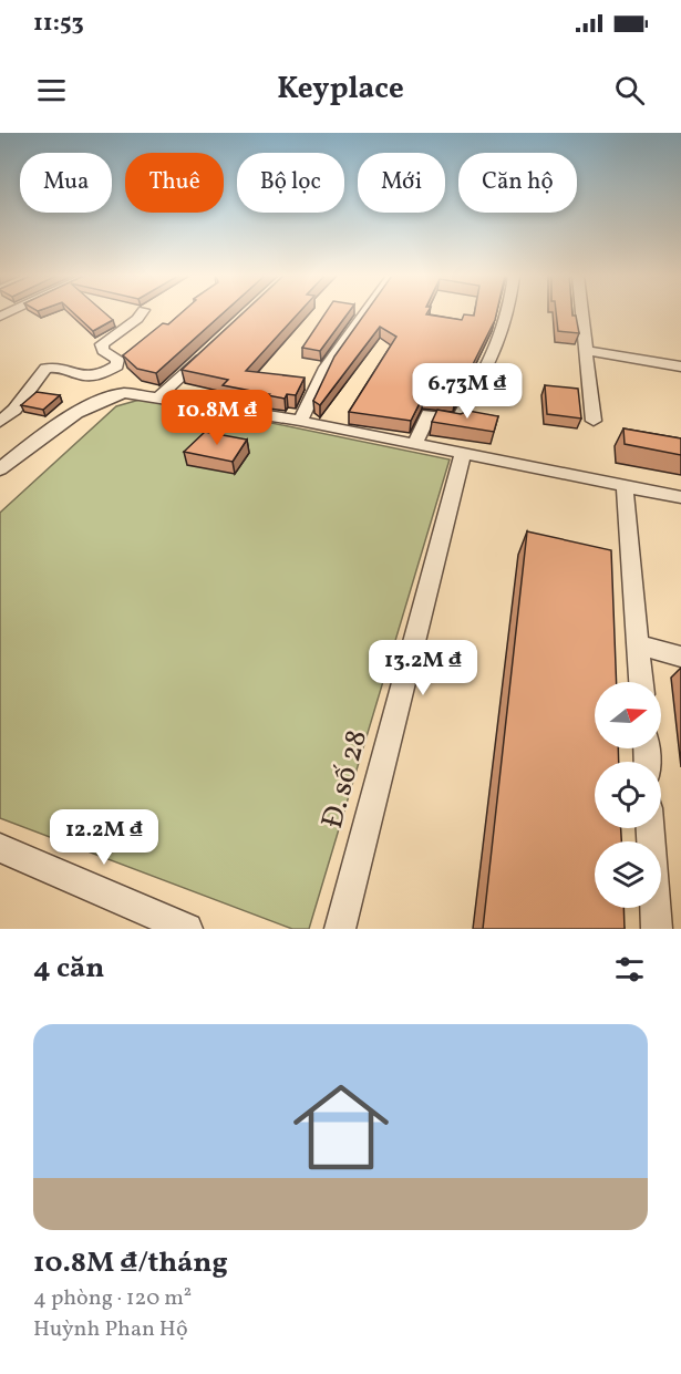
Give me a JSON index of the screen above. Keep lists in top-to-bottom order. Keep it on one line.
{"streets":{"street":["Đ. số 28"]},"north":"right","page":{"status":"11:53","header":"Keyplace","chip":["Mua","Thuê","Bộ lọc","Mới","Căn hộ"],"price":["6.73M ₫","10.8M ₫","13.2M ₫","12.2M ₫"],"heading":"4 căn","list":[{"name":"10.8M ₫/tháng","note":"4 phòng · 120 m² · Huỳnh Phan Hộ"}]}}
